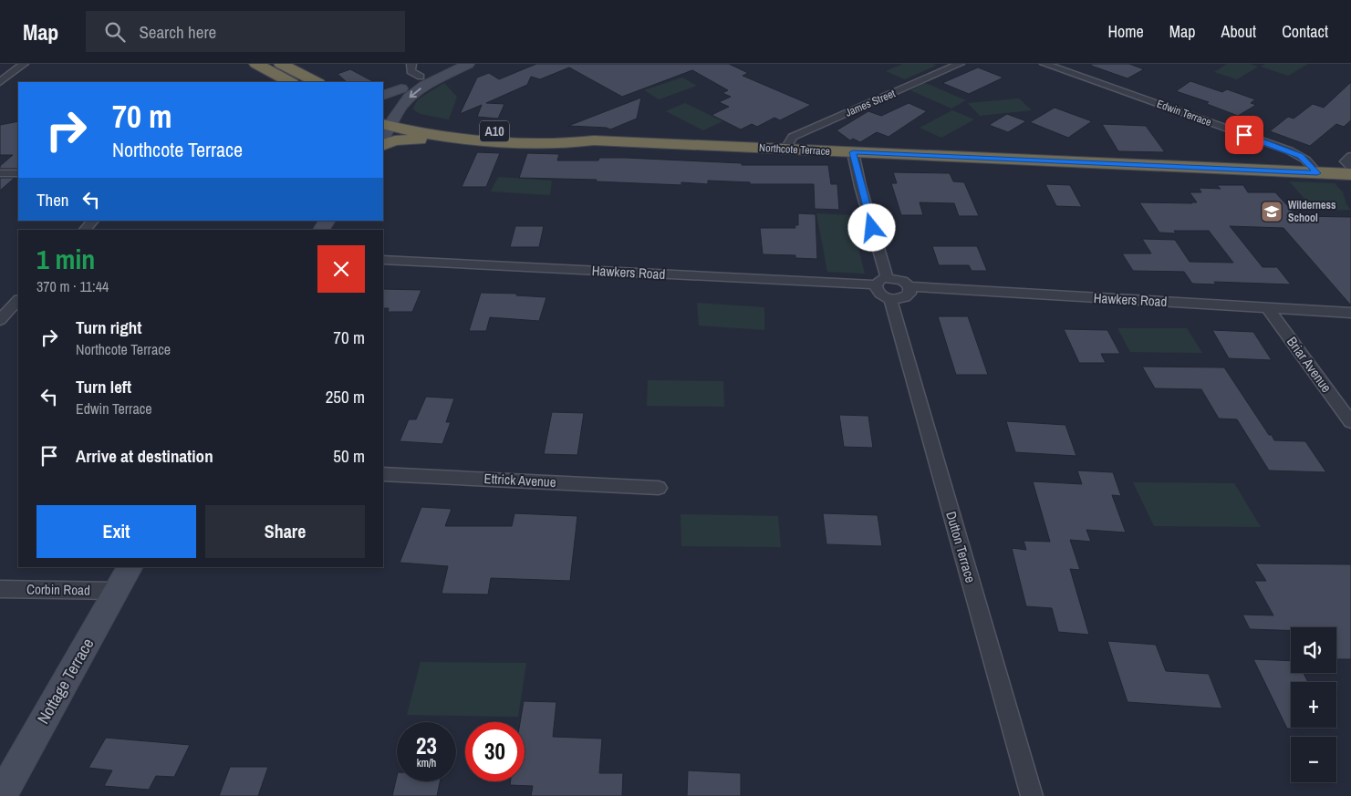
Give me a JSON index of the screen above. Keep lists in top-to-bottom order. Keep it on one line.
{"streets":{"highway":["A10","Northcote Terrace"],"main road":["Nottage Terrace"],"street":["James Street","Edwin Terrace","Hawkers Road","Briar Avenue","Ettrick Avenue","Dutton Terrace","Corbin Road"]},"crossings":[["James Street","Northcote Terrace"],["Edwin Terrace","Northcote Terrace"],["Hawkers Road","Briar Avenue"],["Corbin Road","Nottage Terrace"]],"places":{"school or university":["Wilderness School"]},"page":{"header":"Map","search":"Search here","nav":["Home","Map","About","Contact"],"turn":["70 m","Northcote Terrace"],"then":"Then","heading":["1 min","370 m · 11:44"],"list":[{"name":"Turn right","note":"Northcote Terrace","value":"70 m"},{"name":"Turn left","note":"Edwin Terrace","value":"250 m"},{"name":"Arrive at destination","value":"50 m"}],"buttons":["Exit","Share"],"map_buttons":["+","−"],"speed":"23 km/h","limit":"30"}}
